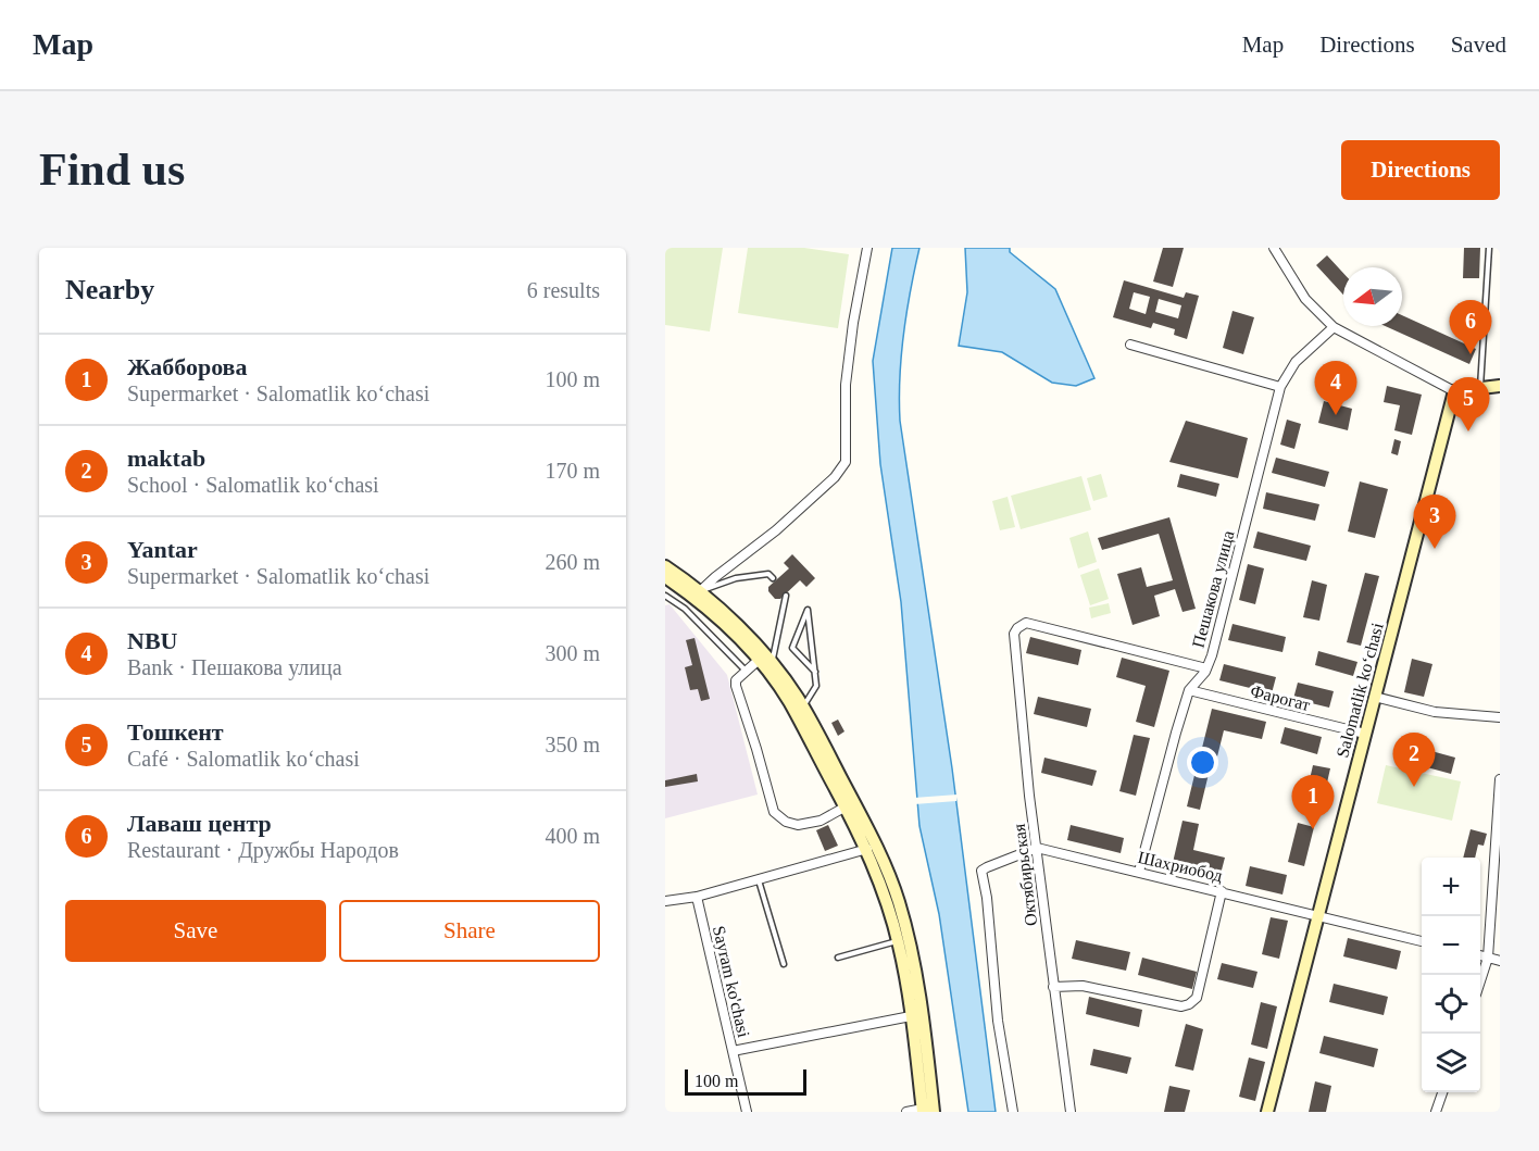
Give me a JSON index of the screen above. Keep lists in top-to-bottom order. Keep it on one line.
{"streets":{"main road":["Salomatlik ko‘chasi"],"street":["Пешакова улица","Фарогат","Шахриобод","Октябирьская","Sayram ko'chasi"]},"crossings":[["Пешакова улица","Фарогат"],["Пешакова улица","Шахриобод"],["Пешакова улица","Октябирьская"],["Salomatlik ko‘chasi","Фарогат"],["Salomatlik ko‘chasi","Шахриобод"],["Шахриобод","Октябирьская"]],"scale_bar":"100 m","north":"left","page":{"header":"Map","nav":["Map","Directions","Saved"],"buttons":["Directions",["Save","Share"]],"title":"Find us","heading":["Nearby","6 results"],"pins":["6","4","5","3","2","1"],"list":[{"mark":"1","name":"Жабборова","note":"Supermarket · Salomatlik ko‘chasi","value":"100 m"},{"mark":"2","name":"maktab","note":"School · Salomatlik ko‘chasi","value":"170 m"},{"mark":"3","name":"Yantar","note":"Supermarket · Salomatlik ko‘chasi","value":"260 m"},{"mark":"4","name":"NBU","note":"Bank · Пешакова улица","value":"300 m"},{"mark":"5","name":"Тошкент","note":"Café · Salomatlik ko‘chasi","value":"350 m"},{"mark":"6","name":"Лаваш центр","note":"Restaurant · Дружбы Народов","value":"400 m"}],"map_buttons":["+","−"],"scale":"100 m"}}
